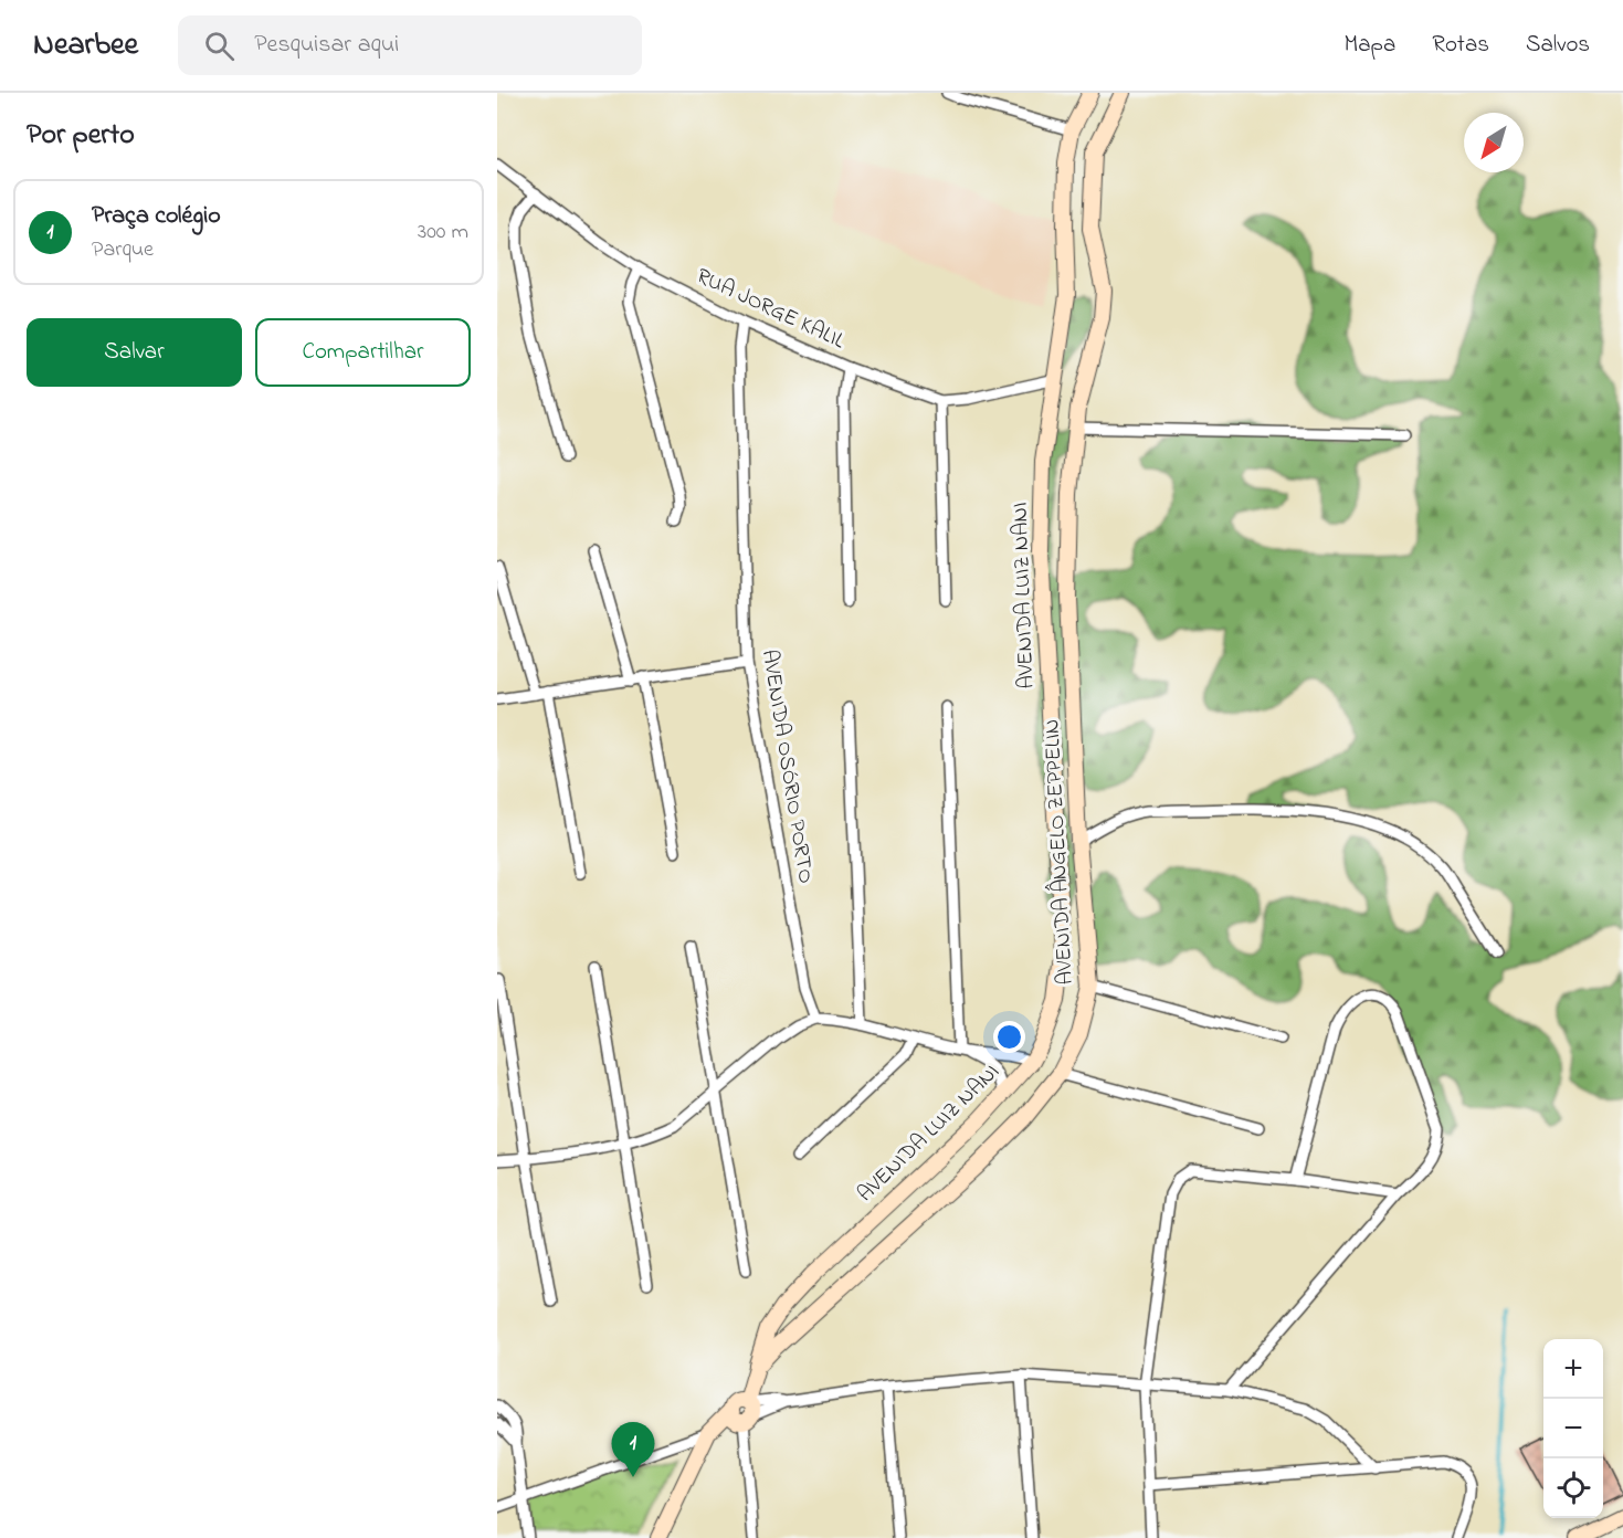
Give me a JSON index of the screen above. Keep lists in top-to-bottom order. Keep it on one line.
{"streets":{"street":["RUA JORGE KALIL","AVENIDA LUIZ NANI","AVENIDA OSÓRIO PORTO","AVENIDA ÂNGELO ZEPPELIN"]},"crossings":[["RUA JORGE KALIL","AVENIDA LUIZ NANI"],["RUA JORGE KALIL","AVENIDA OSÓRIO PORTO"],["AVENIDA LUIZ NANI","AVENIDA ÂNGELO ZEPPELIN"]],"north":"bottom left","page":{"header":"Nearbee","search":"Pesquisar aqui","nav":["Mapa","Rotas","Salvos"],"heading":"Por perto","list":[{"mark":"1","name":"Praça colégio","note":"Parque","value":"300 m"}],"buttons":["Salvar","Compartilhar"],"map_buttons":["+","−"],"pins":"1"}}
